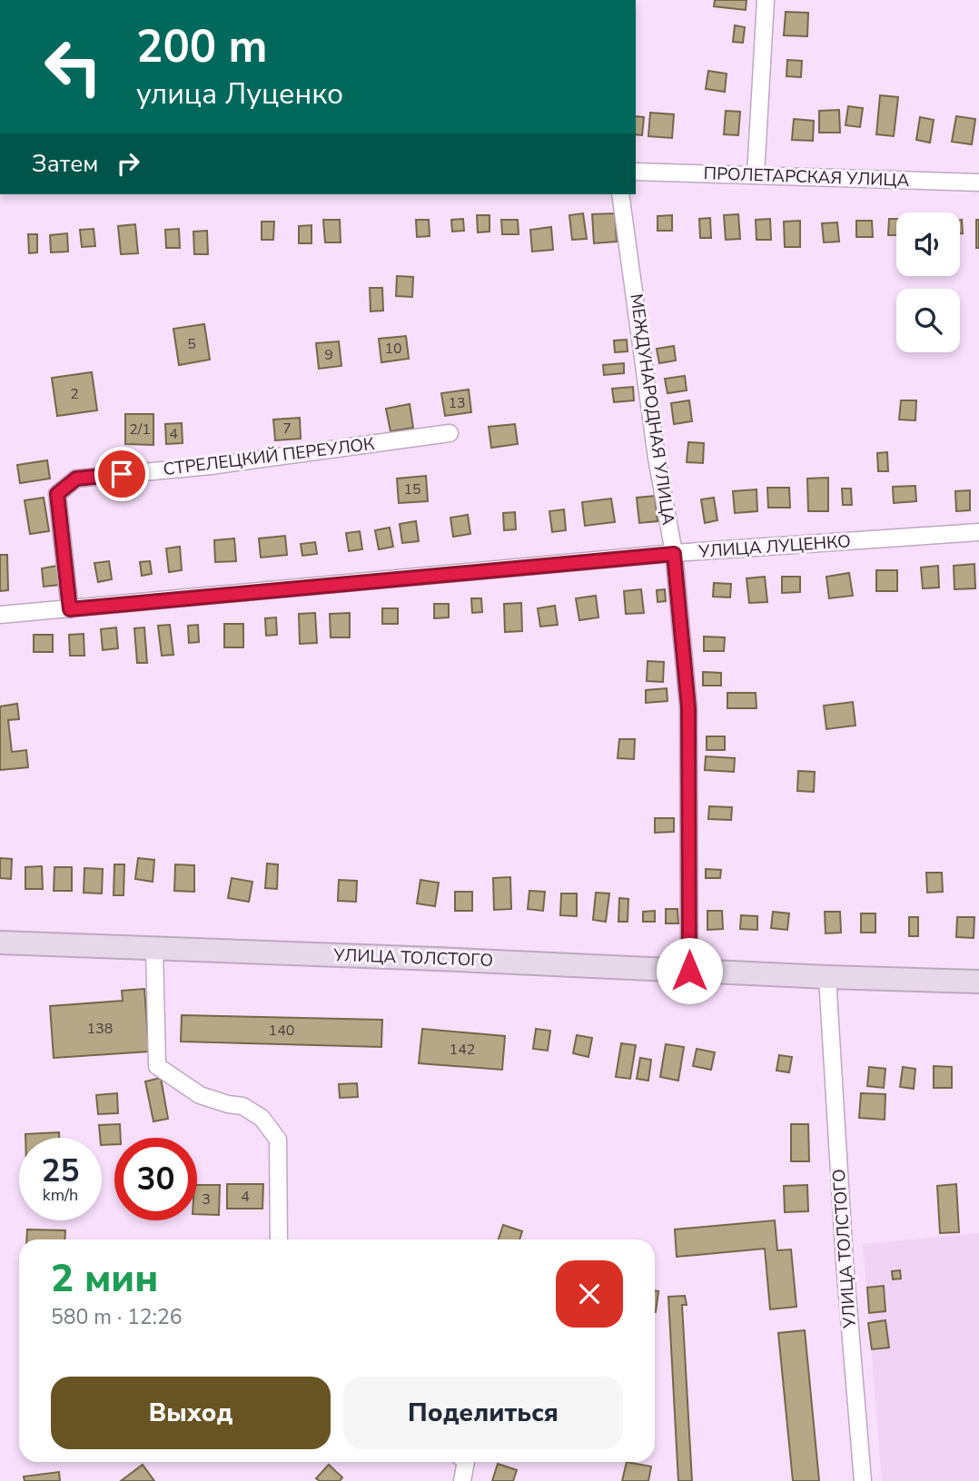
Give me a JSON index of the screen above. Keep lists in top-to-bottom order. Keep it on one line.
{"streets":{"main road":["УЛИЦА ТОЛСТОГО"],"street":["ПРОЛЕТАРСКАЯ УЛИЦА","МЕЖДУНАРОДНАЯ УЛИЦА","СТРЕЛЕЦКИЙ ПЕРЕУЛОК","УЛИЦА ЛУЦЕНКО"]},"crossings":[["МЕЖДУНАРОДНАЯ УЛИЦА","УЛИЦА ЛУЦЕНКО"],["МЕЖДУНАРОДНАЯ УЛИЦА","УЛИЦА ТОЛСТОГО"],["СТРЕЛЕЦКИЙ ПЕРЕУЛОК","УЛИЦА ЛУЦЕНКО"]],"house_numbers":["5","10","9","2","13","7","2/1","4","15","138","140","142","4","3"],"page":{"turn":["200 m","улица Луценко"],"then":"Затем","speed":"25 km/h","limit":"30","heading":["2 мин","580 m · 12:26"],"buttons":["Выход","Поделиться"]}}
